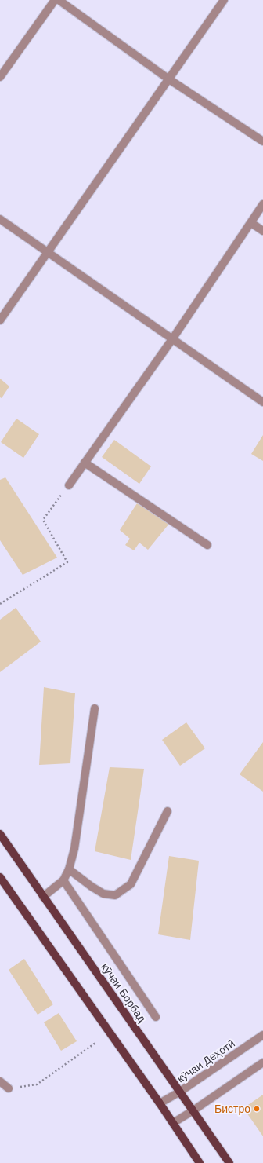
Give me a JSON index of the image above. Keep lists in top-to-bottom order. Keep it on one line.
{"streets":{"main road":["кӯчаи Борбад"],"street":["кӯчаи Деҳотӣ"]},"crossings":[["кӯчаи Борбад","кӯчаи Деҳотӣ"]],"places":["Бистро"]}
